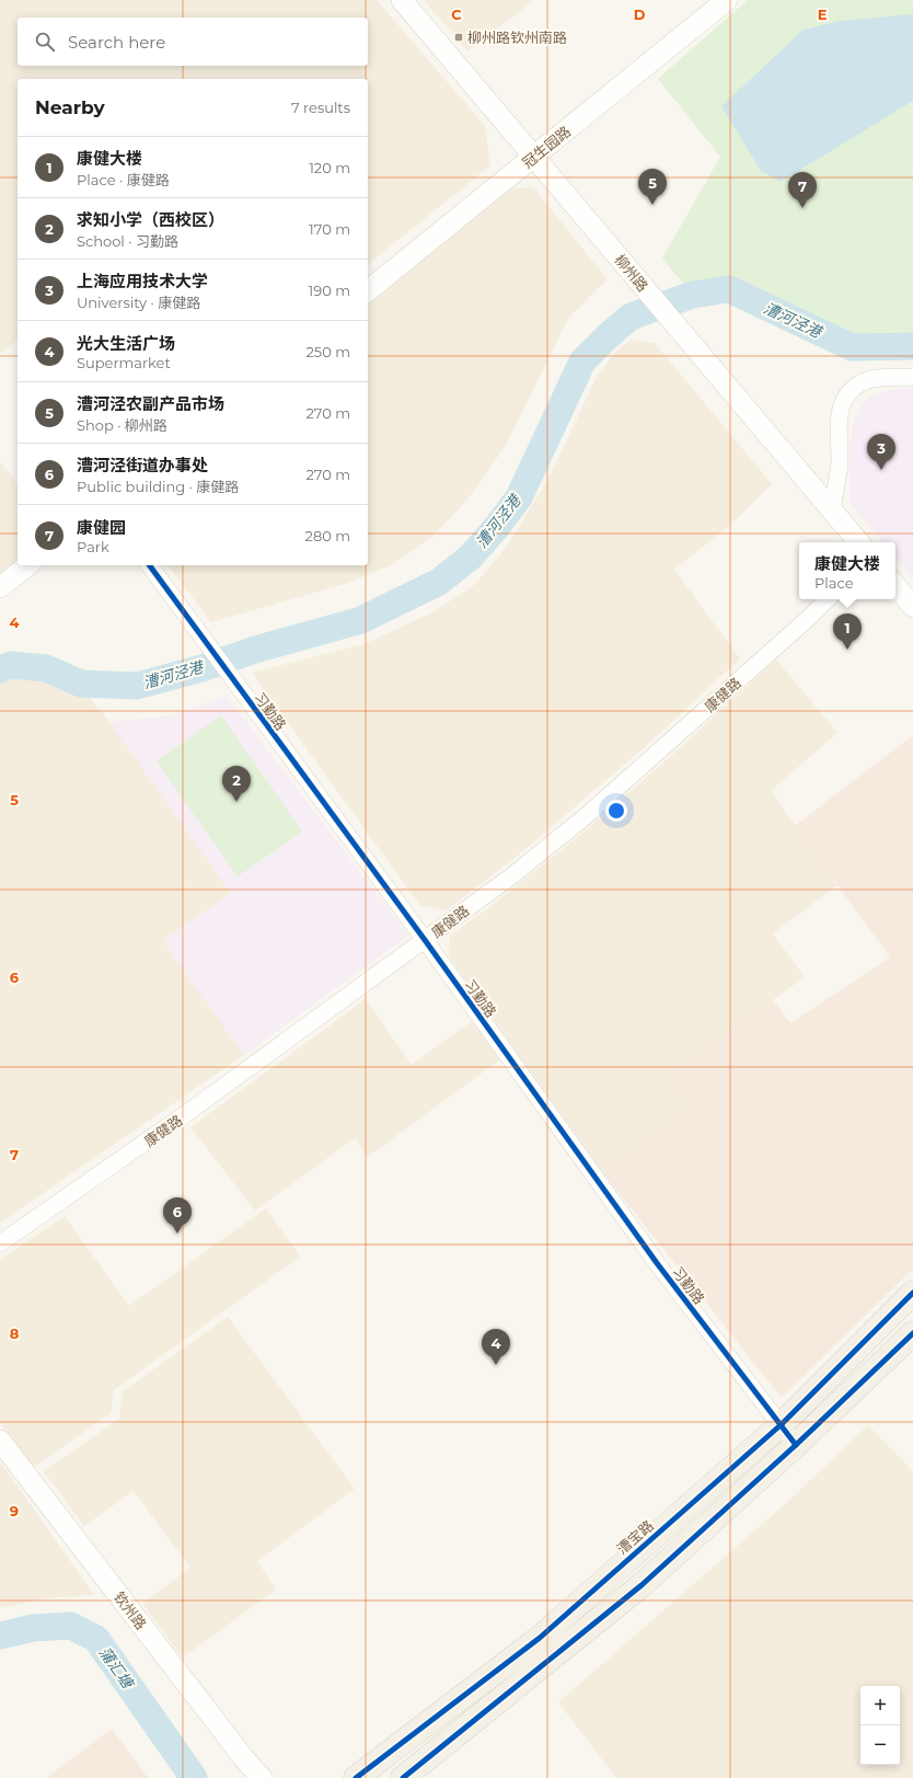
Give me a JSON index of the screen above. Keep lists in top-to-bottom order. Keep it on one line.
{"streets":{"main road":["漕宝路"],"street":["冠生园路","柳州路","康健路","习勤路","钦州路"]},"crossings":[["冠生园路","柳州路"],["康健路","习勤路"],["习勤路","漕宝路"]],"water":["漕河泾港","蒲汇塘"],"places":{"transit":["柳州路钦州南路"]},"page":{"search":"Search here","heading":["Nearby","7 results"],"list":[{"mark":"1","name":"康健大楼","note":"Place · 康健路","value":"120 m"},{"mark":"2","name":"求知小学（西校区）","note":"School · 习勤路","value":"170 m"},{"mark":"3","name":"上海应用技术大学","note":"University · 康健路","value":"190 m"},{"mark":"4","name":"光大生活广场","note":"Supermarket","value":"250 m"},{"mark":"5","name":"漕河泾农副产品市场","note":"Shop · 柳州路","value":"270 m"},{"mark":"6","name":"漕河泾街道办事处","note":"Public building · 康健路","value":"270 m"},{"mark":"7","name":"康健园","note":"Park","value":"280 m"}],"pins":["5","7","3","1","2","6","4"],"popup":["康健大楼","Place"],"map_buttons":["+","−"]},"grid":{"columns":["C","D","E"],"rows":["4","5","6","7","8","9"]}}
